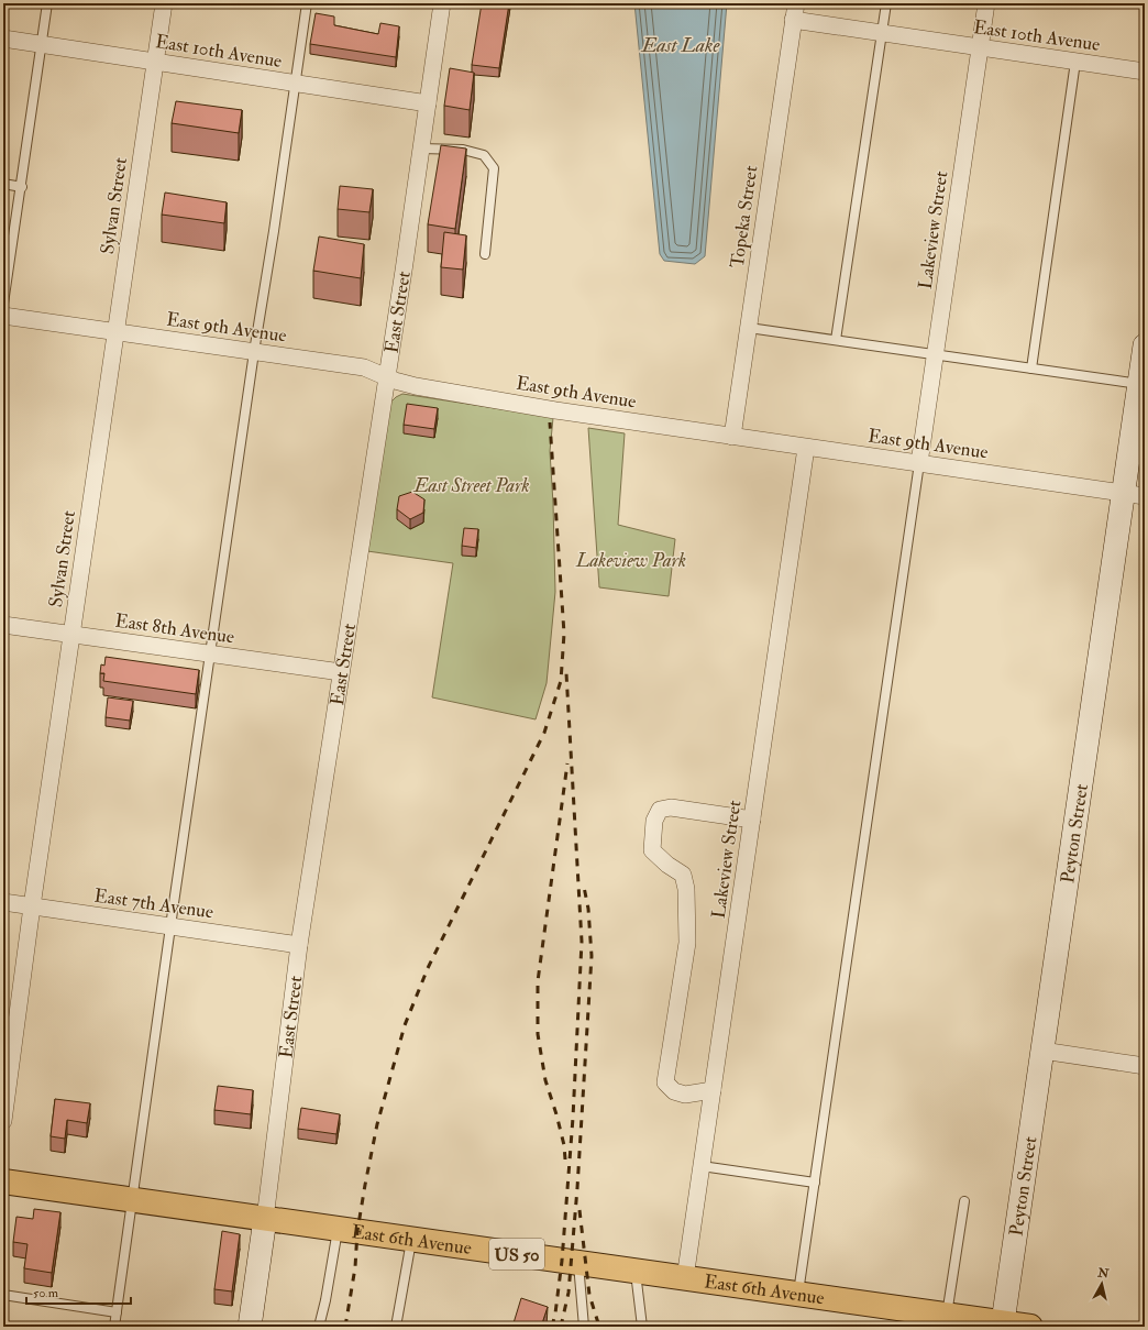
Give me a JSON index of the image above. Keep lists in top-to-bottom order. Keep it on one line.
{"streets":{"main road":["East 6th Avenue","US 50"],"street":["East 10th Avenue","Sylvan Street","Topeka Street","Lakeview Street","East Street","East 9th Avenue","East 8th Avenue","Peyton Street","East 7th Avenue"]},"crossings":[["East 10th Avenue","Sylvan Street"],["East 10th Avenue","Topeka Street"],["East 10th Avenue","Lakeview Street"],["East 10th Avenue","East Street"],["Sylvan Street","East 9th Avenue"],["Sylvan Street","East 8th Avenue"],["Sylvan Street","East 7th Avenue"],["Topeka Street","East 9th Avenue"],["Lakeview Street","East 9th Avenue"],["Lakeview Street","East 6th Avenue"],["East Street","East 9th Avenue"],["East Street","East 8th Avenue"],["East Street","East 7th Avenue"],["East Street","East 6th Avenue"],["East 9th Avenue","Peyton Street"],["Peyton Street","East 6th Avenue"]],"water":["East Lake"],"parks":["East Street Park","Lakeview Park"],"scale_bar":"50 m","north":"top"}
